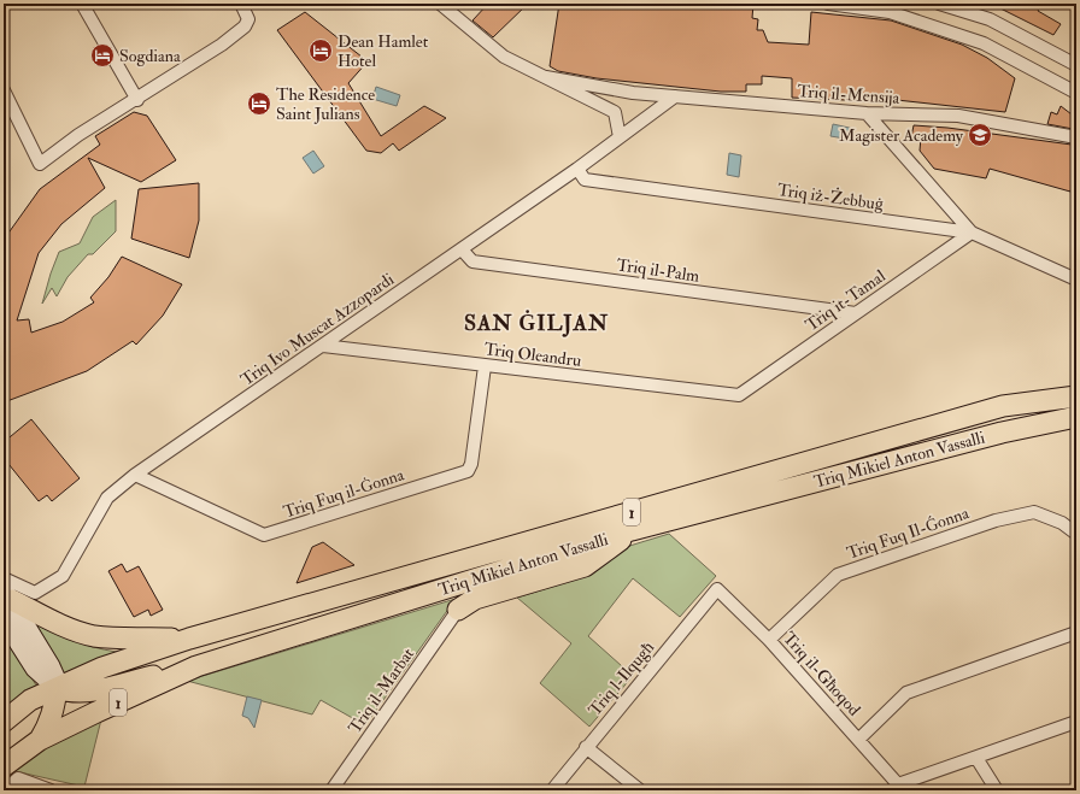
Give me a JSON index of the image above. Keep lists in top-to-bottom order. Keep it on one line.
{"streets":{"highway":["Triq Mikiel Anton Vassalli","1"],"street":["Triq il-Mensija","Triq iż-Żebbuġ","Triq il-Palm","Triq it-Tamal","Triq Ivo Muscat Azzopardi","Triq Oleandru","Triq Fuq il-Ġonna","Triq Fuq Il-Ǵonna","Triq il-Għoqod","Triq l-Ilqugħ","Triq il-Marbat"]},"crossings":[["Triq il-Mensija","Triq Ivo Muscat Azzopardi"],["Triq iż-Żebbuġ","Triq it-Tamal"],["Triq iż-Żebbuġ","Triq Ivo Muscat Azzopardi"],["Triq il-Palm","Triq it-Tamal"],["Triq il-Palm","Triq Ivo Muscat Azzopardi"],["Triq it-Tamal","Triq Oleandru"],["Triq Ivo Muscat Azzopardi","Triq Oleandru"],["Triq Ivo Muscat Azzopardi","Triq Fuq il-Ġonna"],["Triq Oleandru","Triq Fuq il-Ġonna"],["Triq Mikiel Anton Vassalli","1"],["Triq Fuq Il-Ǵonna","Triq il-Għoqod"],["Triq il-Għoqod","Triq l-Ilqugħ"]],"districts":["SAN ĠILJAN"],"places":{"hotel":["Dean Hamlet Hotel","Sogdiana","The Residence Saint Julians"],"school or university":["Magister Academy"]}}
